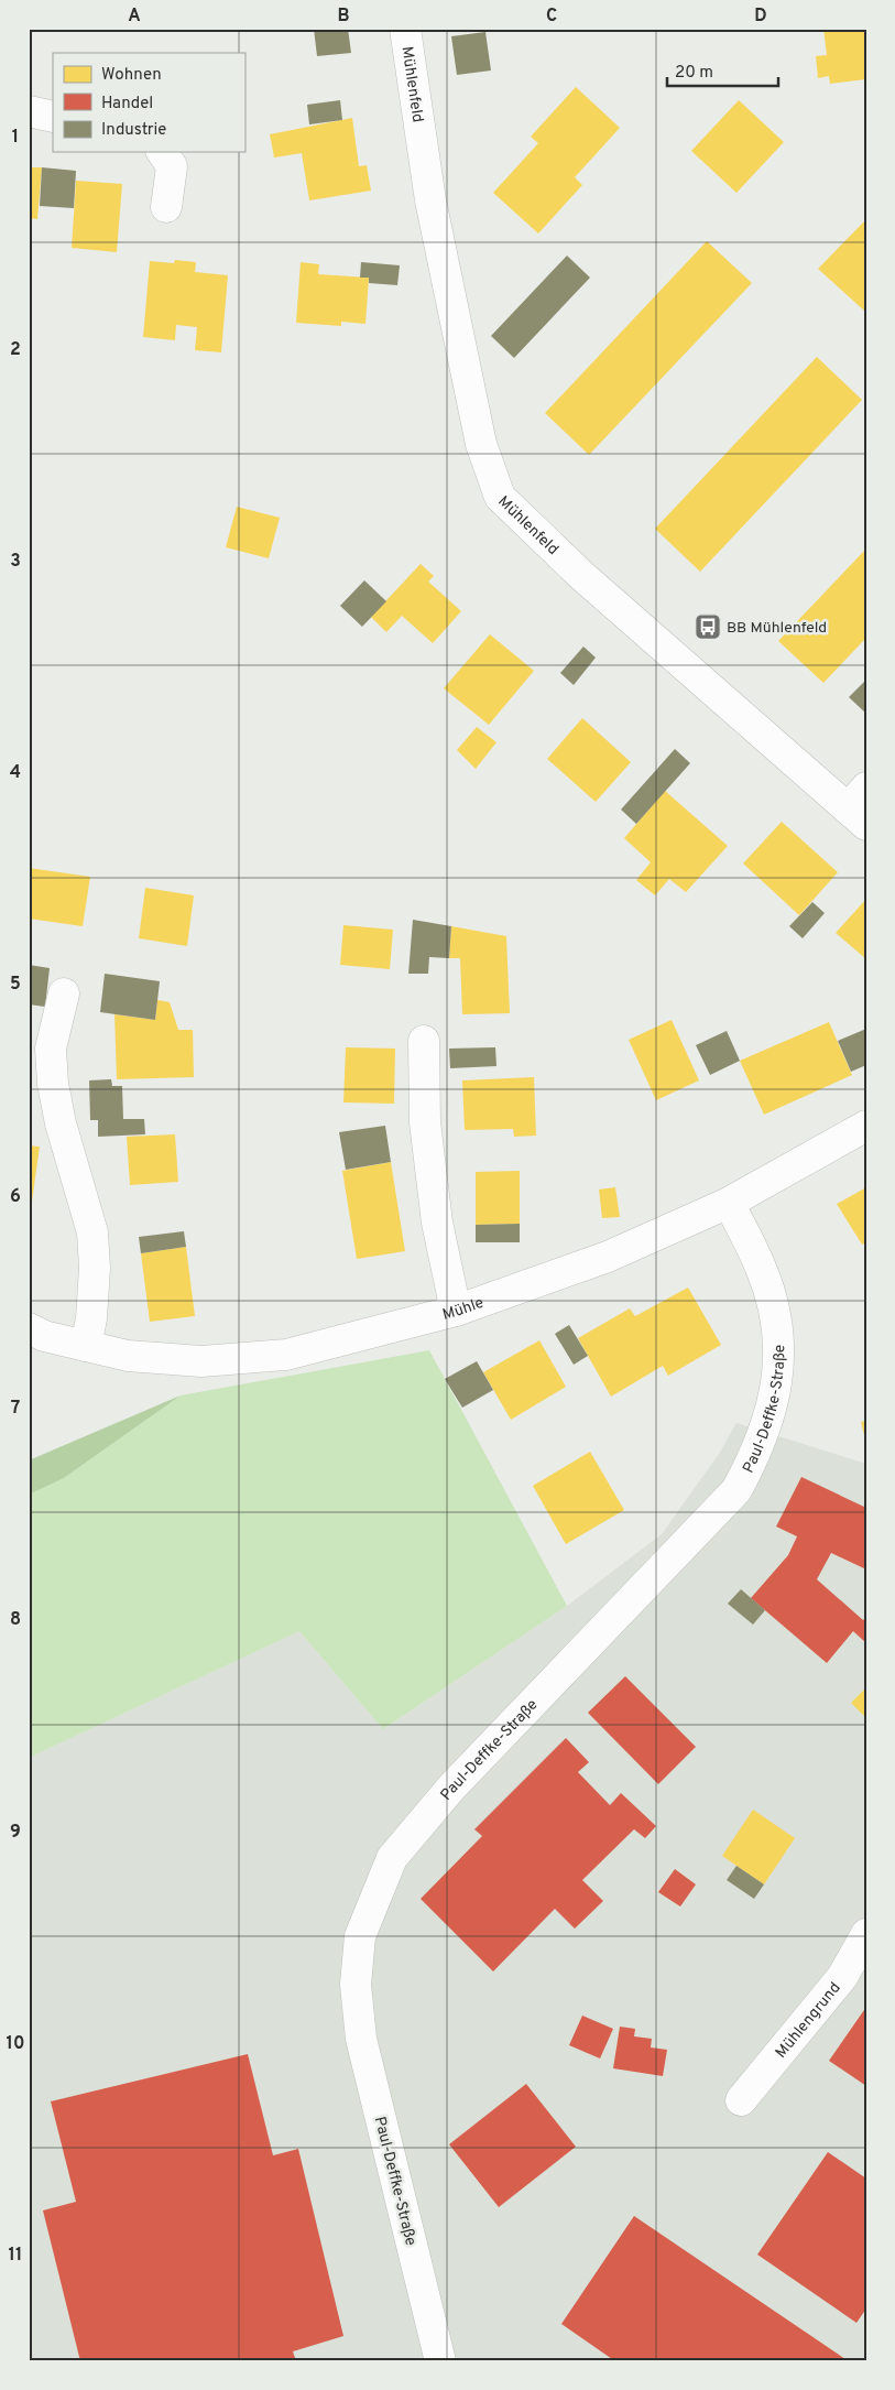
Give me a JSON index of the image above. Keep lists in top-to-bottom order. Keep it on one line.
{"streets":{"street":["Mühlenfeld","Mühle","Paul-Deffke-Straße","Mühlengrund"]},"crossings":[["Mühle","Paul-Deffke-Straße"]],"places":{"bus stop":["BB Mühlenfeld"]},"legend":["Wohnen","Handel","Industrie"],"scale_bar":"20 m","grid":{"columns":["A","B","C","D"],"rows":["1","2","3","4","5","6","7","8","9","10","11"]}}
